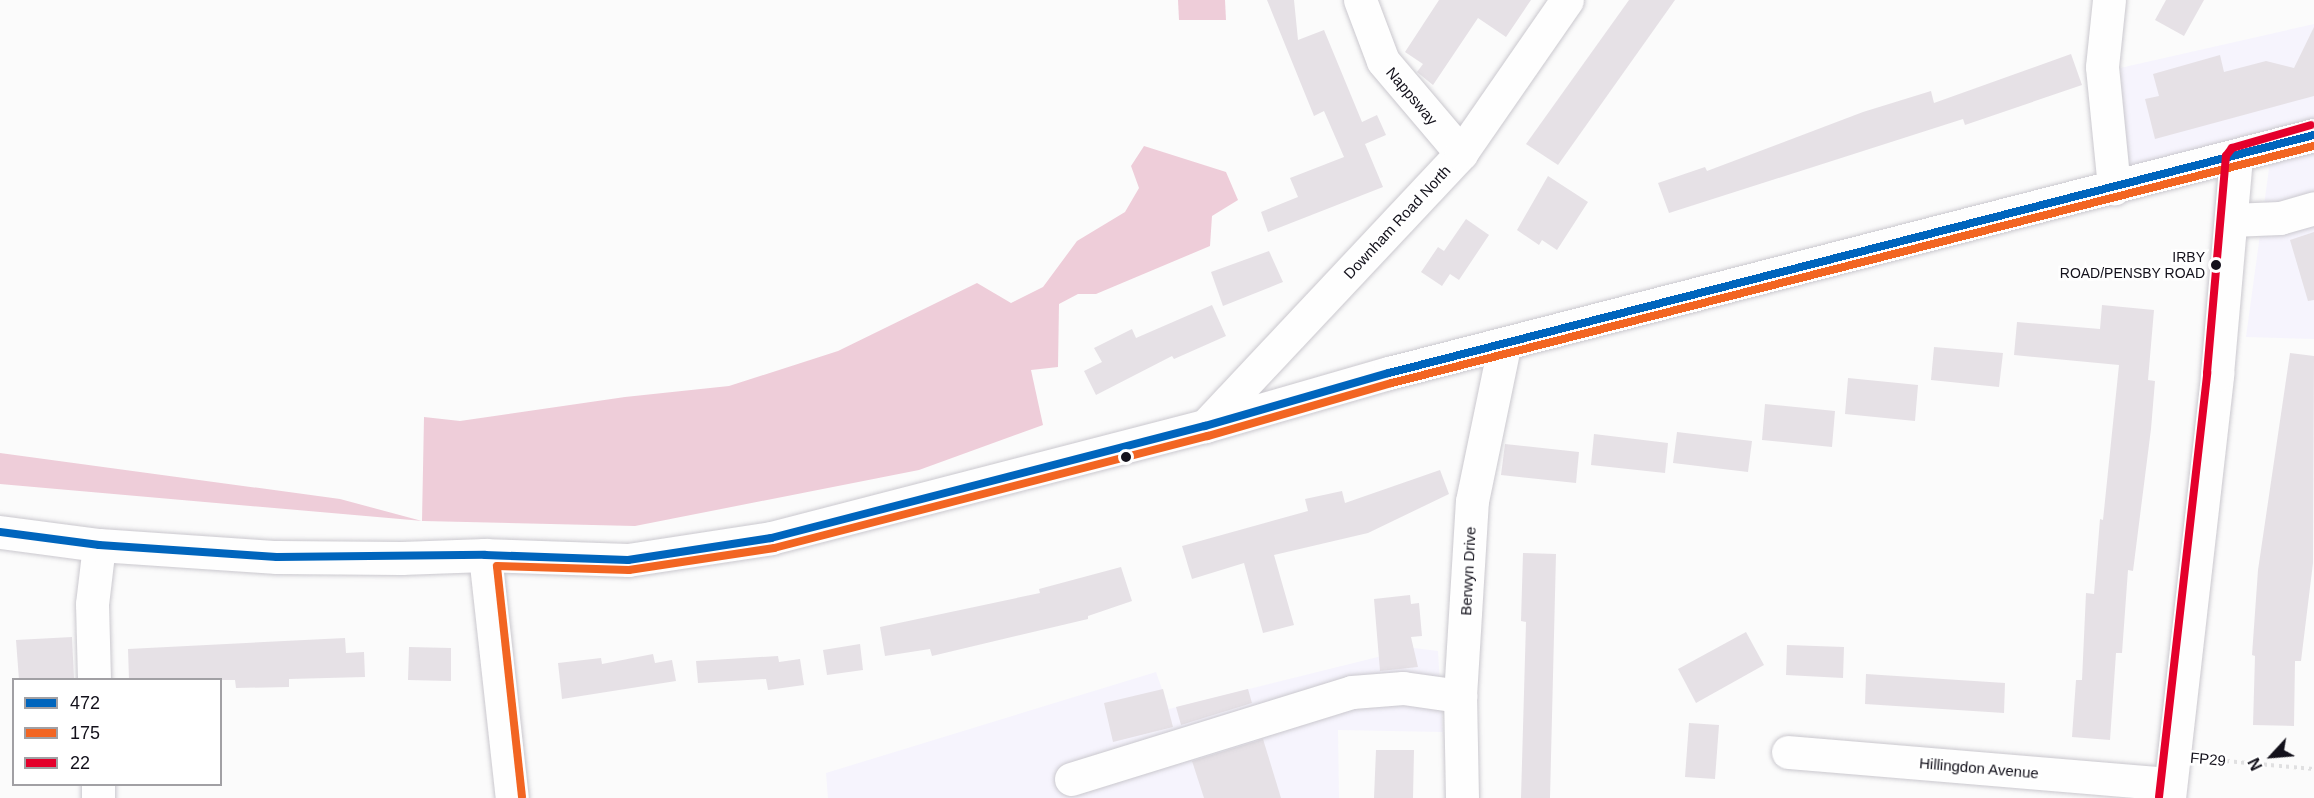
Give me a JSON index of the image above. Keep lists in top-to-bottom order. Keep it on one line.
{"streets":{"street":["Nappsway","Downham Road North","Berwyn Drive","Hillingdon Avenue"],"path":["FP29"]},"crossings":[["Nappsway","Downham Road North"],["FP29","Hillingdon Avenue"]],"places":["IRBY ROAD/PENSBY ROAD"],"lines":["transit line 22","transit line 472","transit line 175"],"legend":["472","175","22"],"north":"bottom left"}
